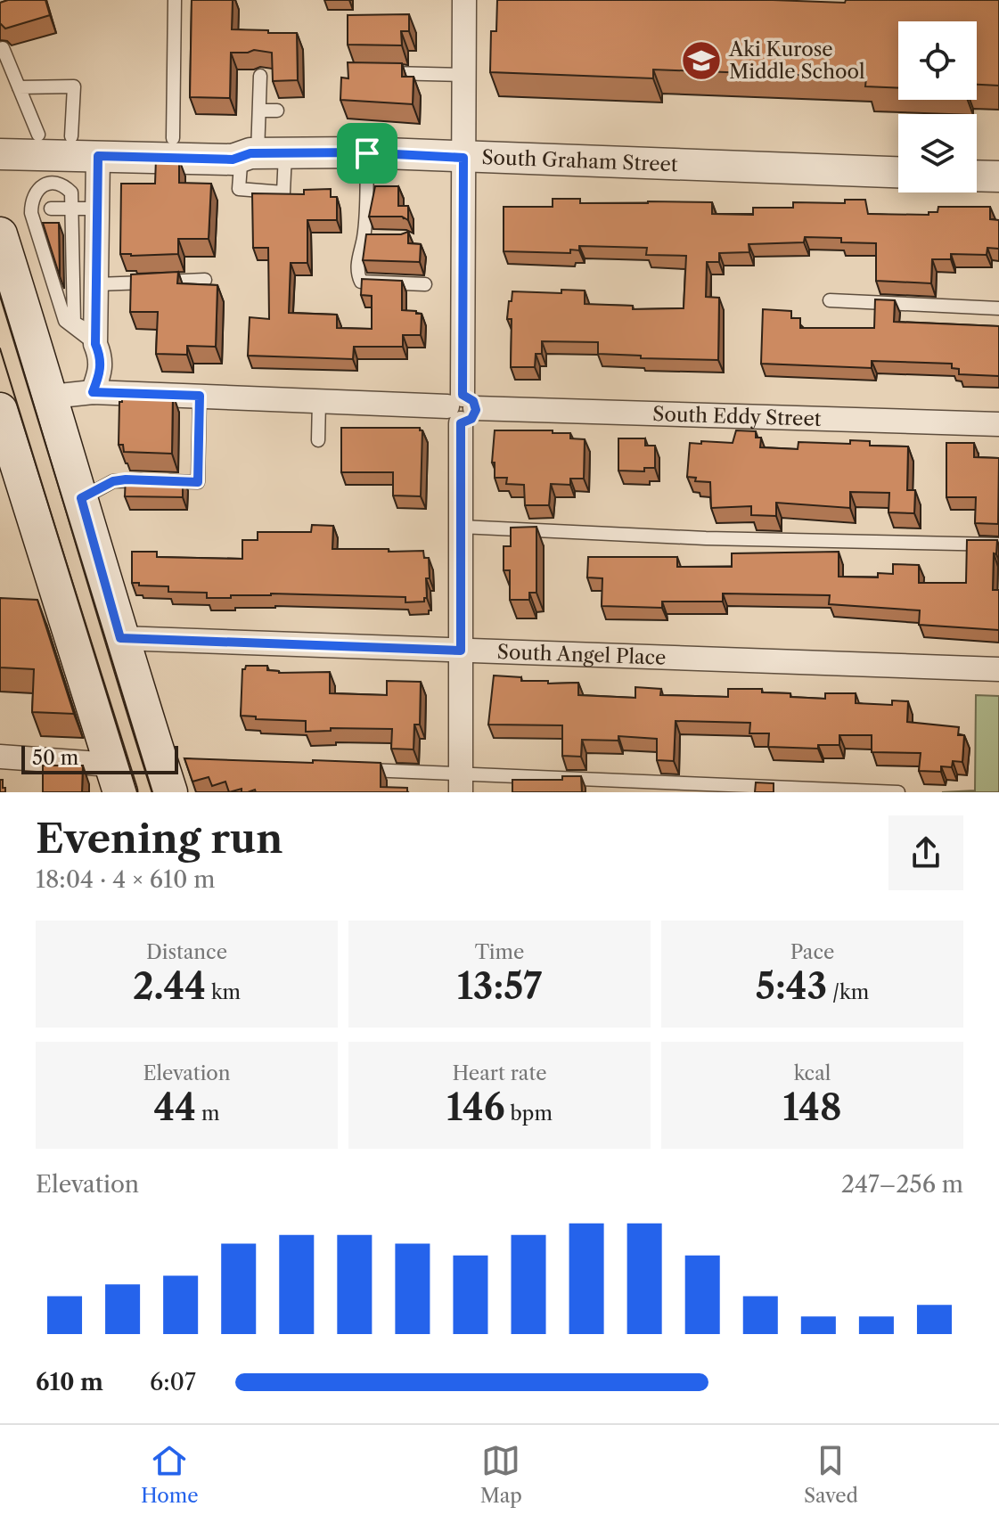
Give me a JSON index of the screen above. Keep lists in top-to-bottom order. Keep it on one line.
{"streets":{"street":["South Graham Street","South Eddy Street","South Angel Place"]},"places":{"school or university":["Aki Kurose Middle School"]},"scale_bar":"50 m","page":{"scale":"50 m","heading":["Evening run","18:04 · 4 × 610 m"],"stats":[["Distance","2.44 km"],["Time","13:57"],["Pace","5:43 /km"],["Elevation","44 m"],["Heart rate","146 bpm"],["kcal","148"]],"chart":["Elevation","247–256 m"],"list":[{"name":"610 m","note":"6:07"}],"tabs":["Home","Map","Saved"]}}
